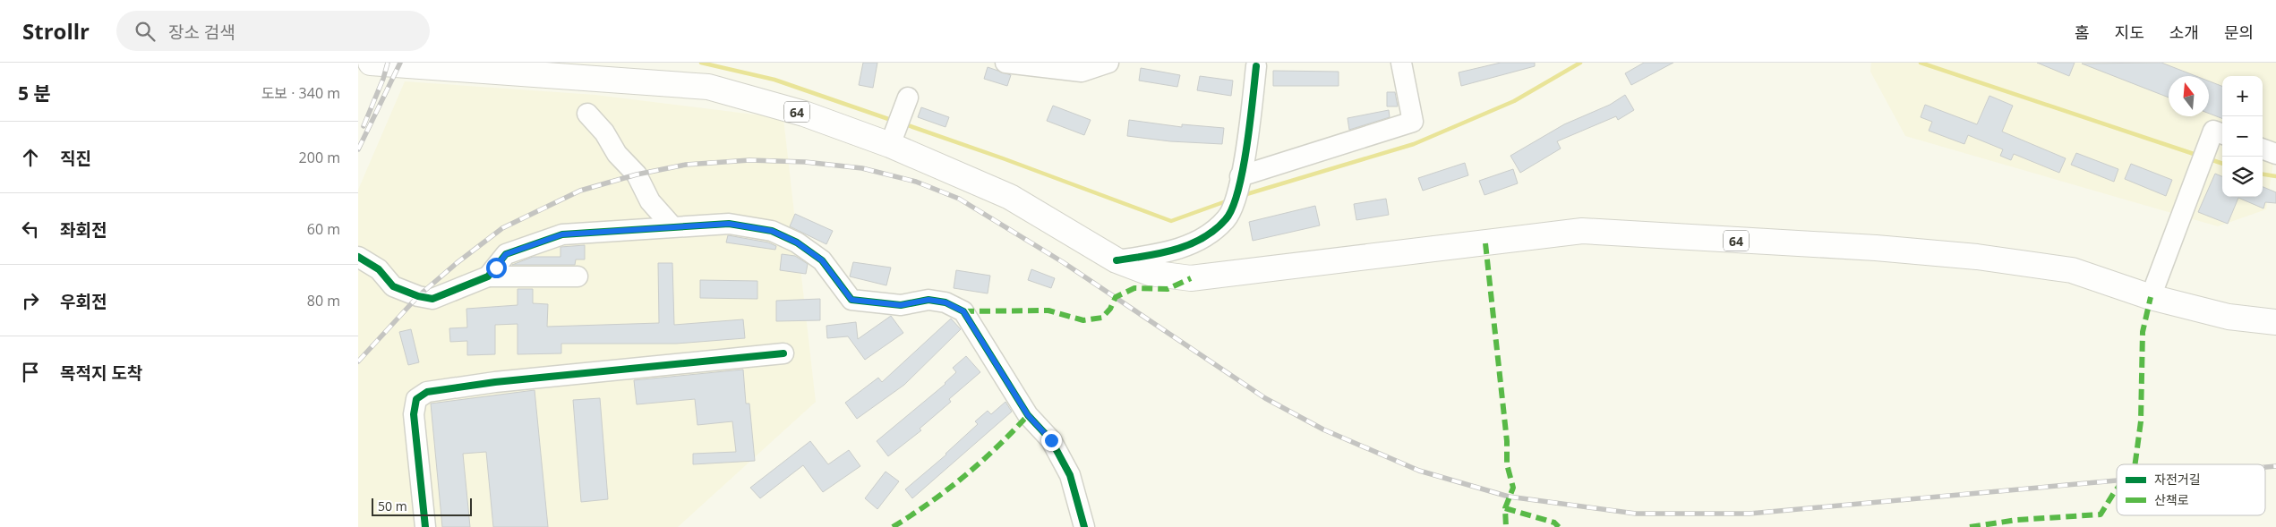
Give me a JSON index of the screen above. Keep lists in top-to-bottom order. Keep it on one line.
{"streets":{"main road":["64"]},"legend":["자전거길","산책로"],"scale_bar":"50 m","north":"top","page":{"header":"Strollr","search":"장소 검색","nav":["홈","지도","소개","문의"],"heading":["5 분","도보 · 340 m"],"map_buttons":["+","−"],"list":[["직진","200 m"],["좌회전","60 m"],["우회전","80 m"],"목적지 도착"],"scale":"50 m"}}
